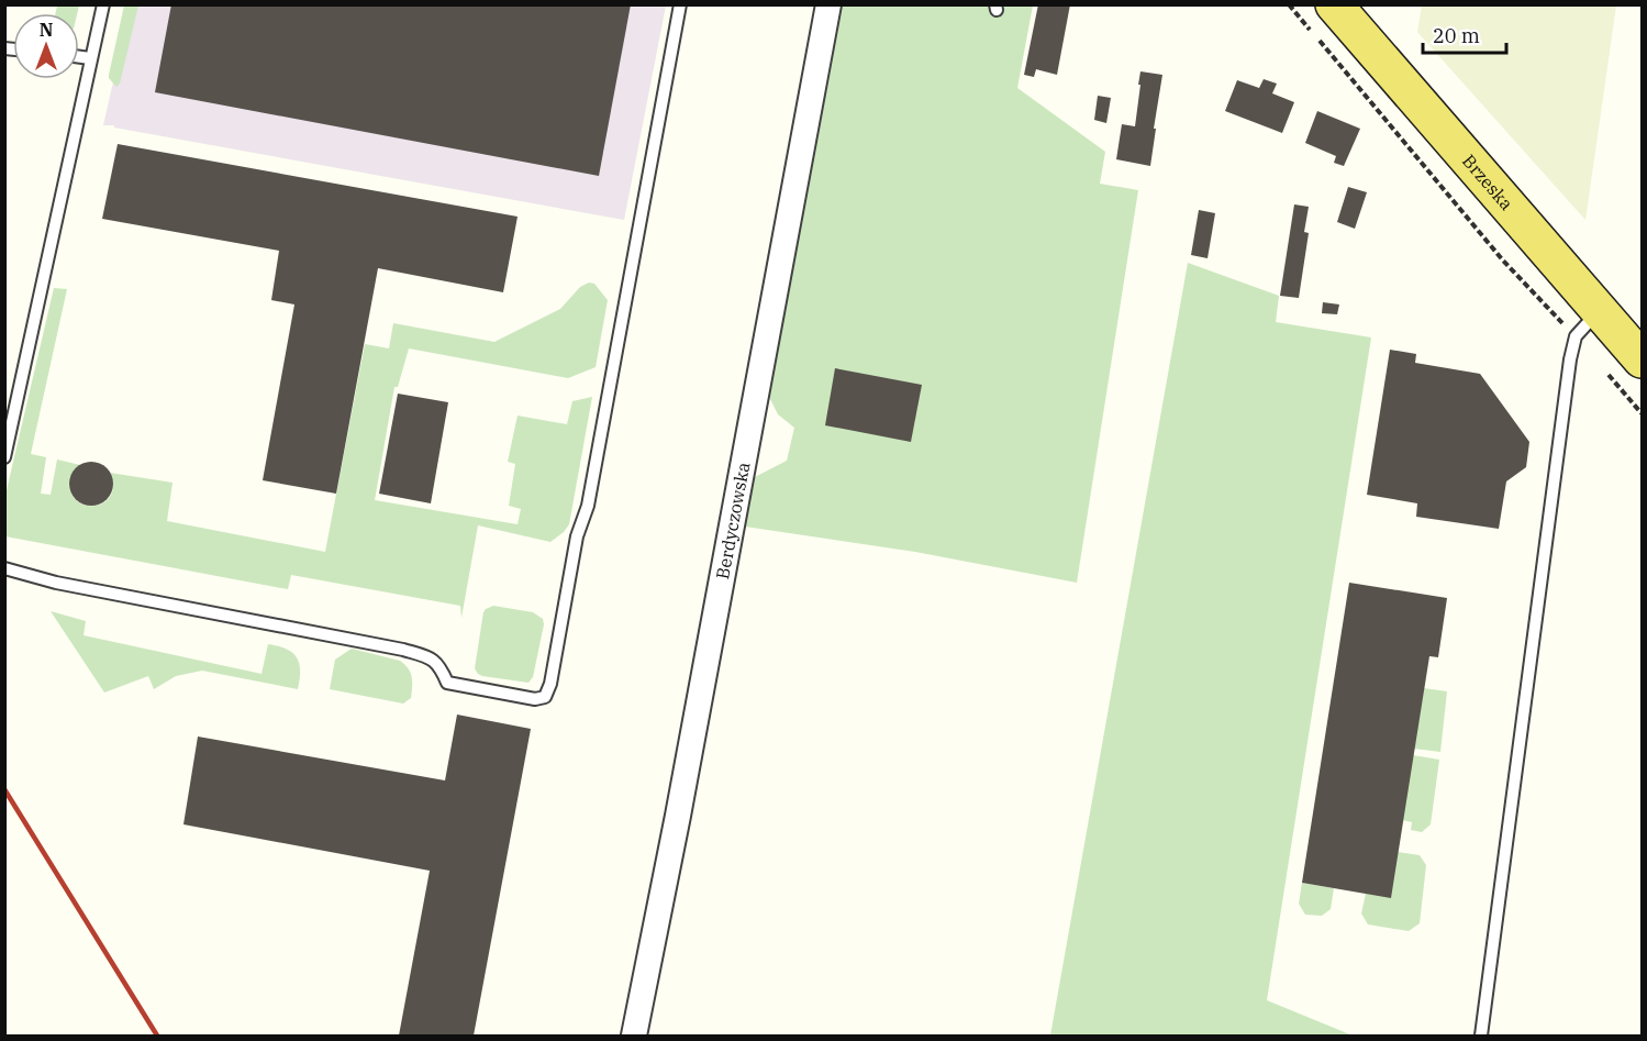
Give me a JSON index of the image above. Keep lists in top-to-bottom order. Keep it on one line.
{"streets":{"main road":["Brzeska"],"street":["Berdyczowska"]},"scale_bar":"20 m","north":"top"}
